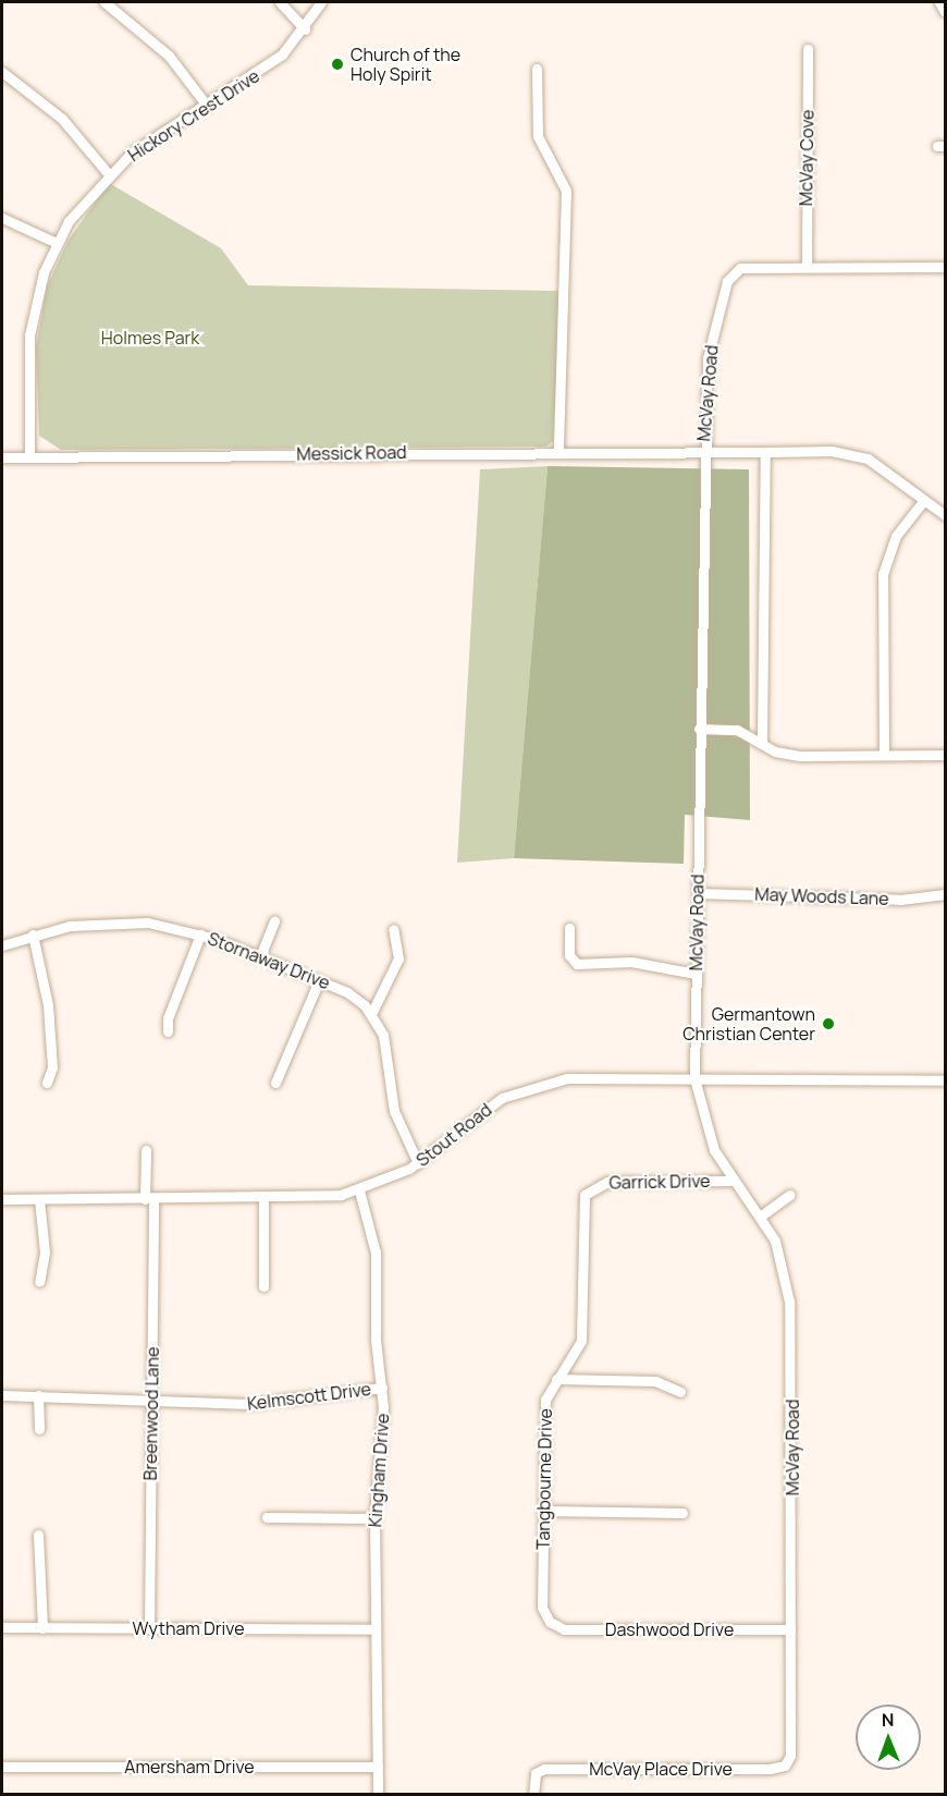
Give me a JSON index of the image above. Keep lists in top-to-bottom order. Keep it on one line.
{"streets":{"street":["Hickory Crest Drive","McVay Cove","McVay Road","Messick Road","May Woods Lane","Stornaway Drive","Stout Road","Garrick Drive","Kelmscott Drive","Breenwood Lane","Kingham Drive","Tangbourne Drive","Wytham Drive","Dashwood Drive","Amersham Drive","McVay Place Drive"]},"crossings":[["Hickory Crest Drive","Messick Road"],["McVay Cove","McVay Road"],["McVay Road","Messick Road"],["McVay Road","May Woods Lane"],["McVay Road","Stout Road"],["McVay Road","Garrick Drive"],["McVay Road","Dashwood Drive"],["McVay Road","McVay Place Drive"],["Stornaway Drive","Stout Road"],["Stout Road","Breenwood Lane"],["Stout Road","Kingham Drive"],["Garrick Drive","Tangbourne Drive"],["Kelmscott Drive","Breenwood Lane"],["Kelmscott Drive","Kingham Drive"],["Breenwood Lane","Wytham Drive"],["Kingham Drive","Wytham Drive"],["Kingham Drive","Amersham Drive"],["Tangbourne Drive","Dashwood Drive"]],"parks":["Holmes Park"],"places":["Church of the Holy Spirit","Germantown Christian Center"],"north":"top"}
